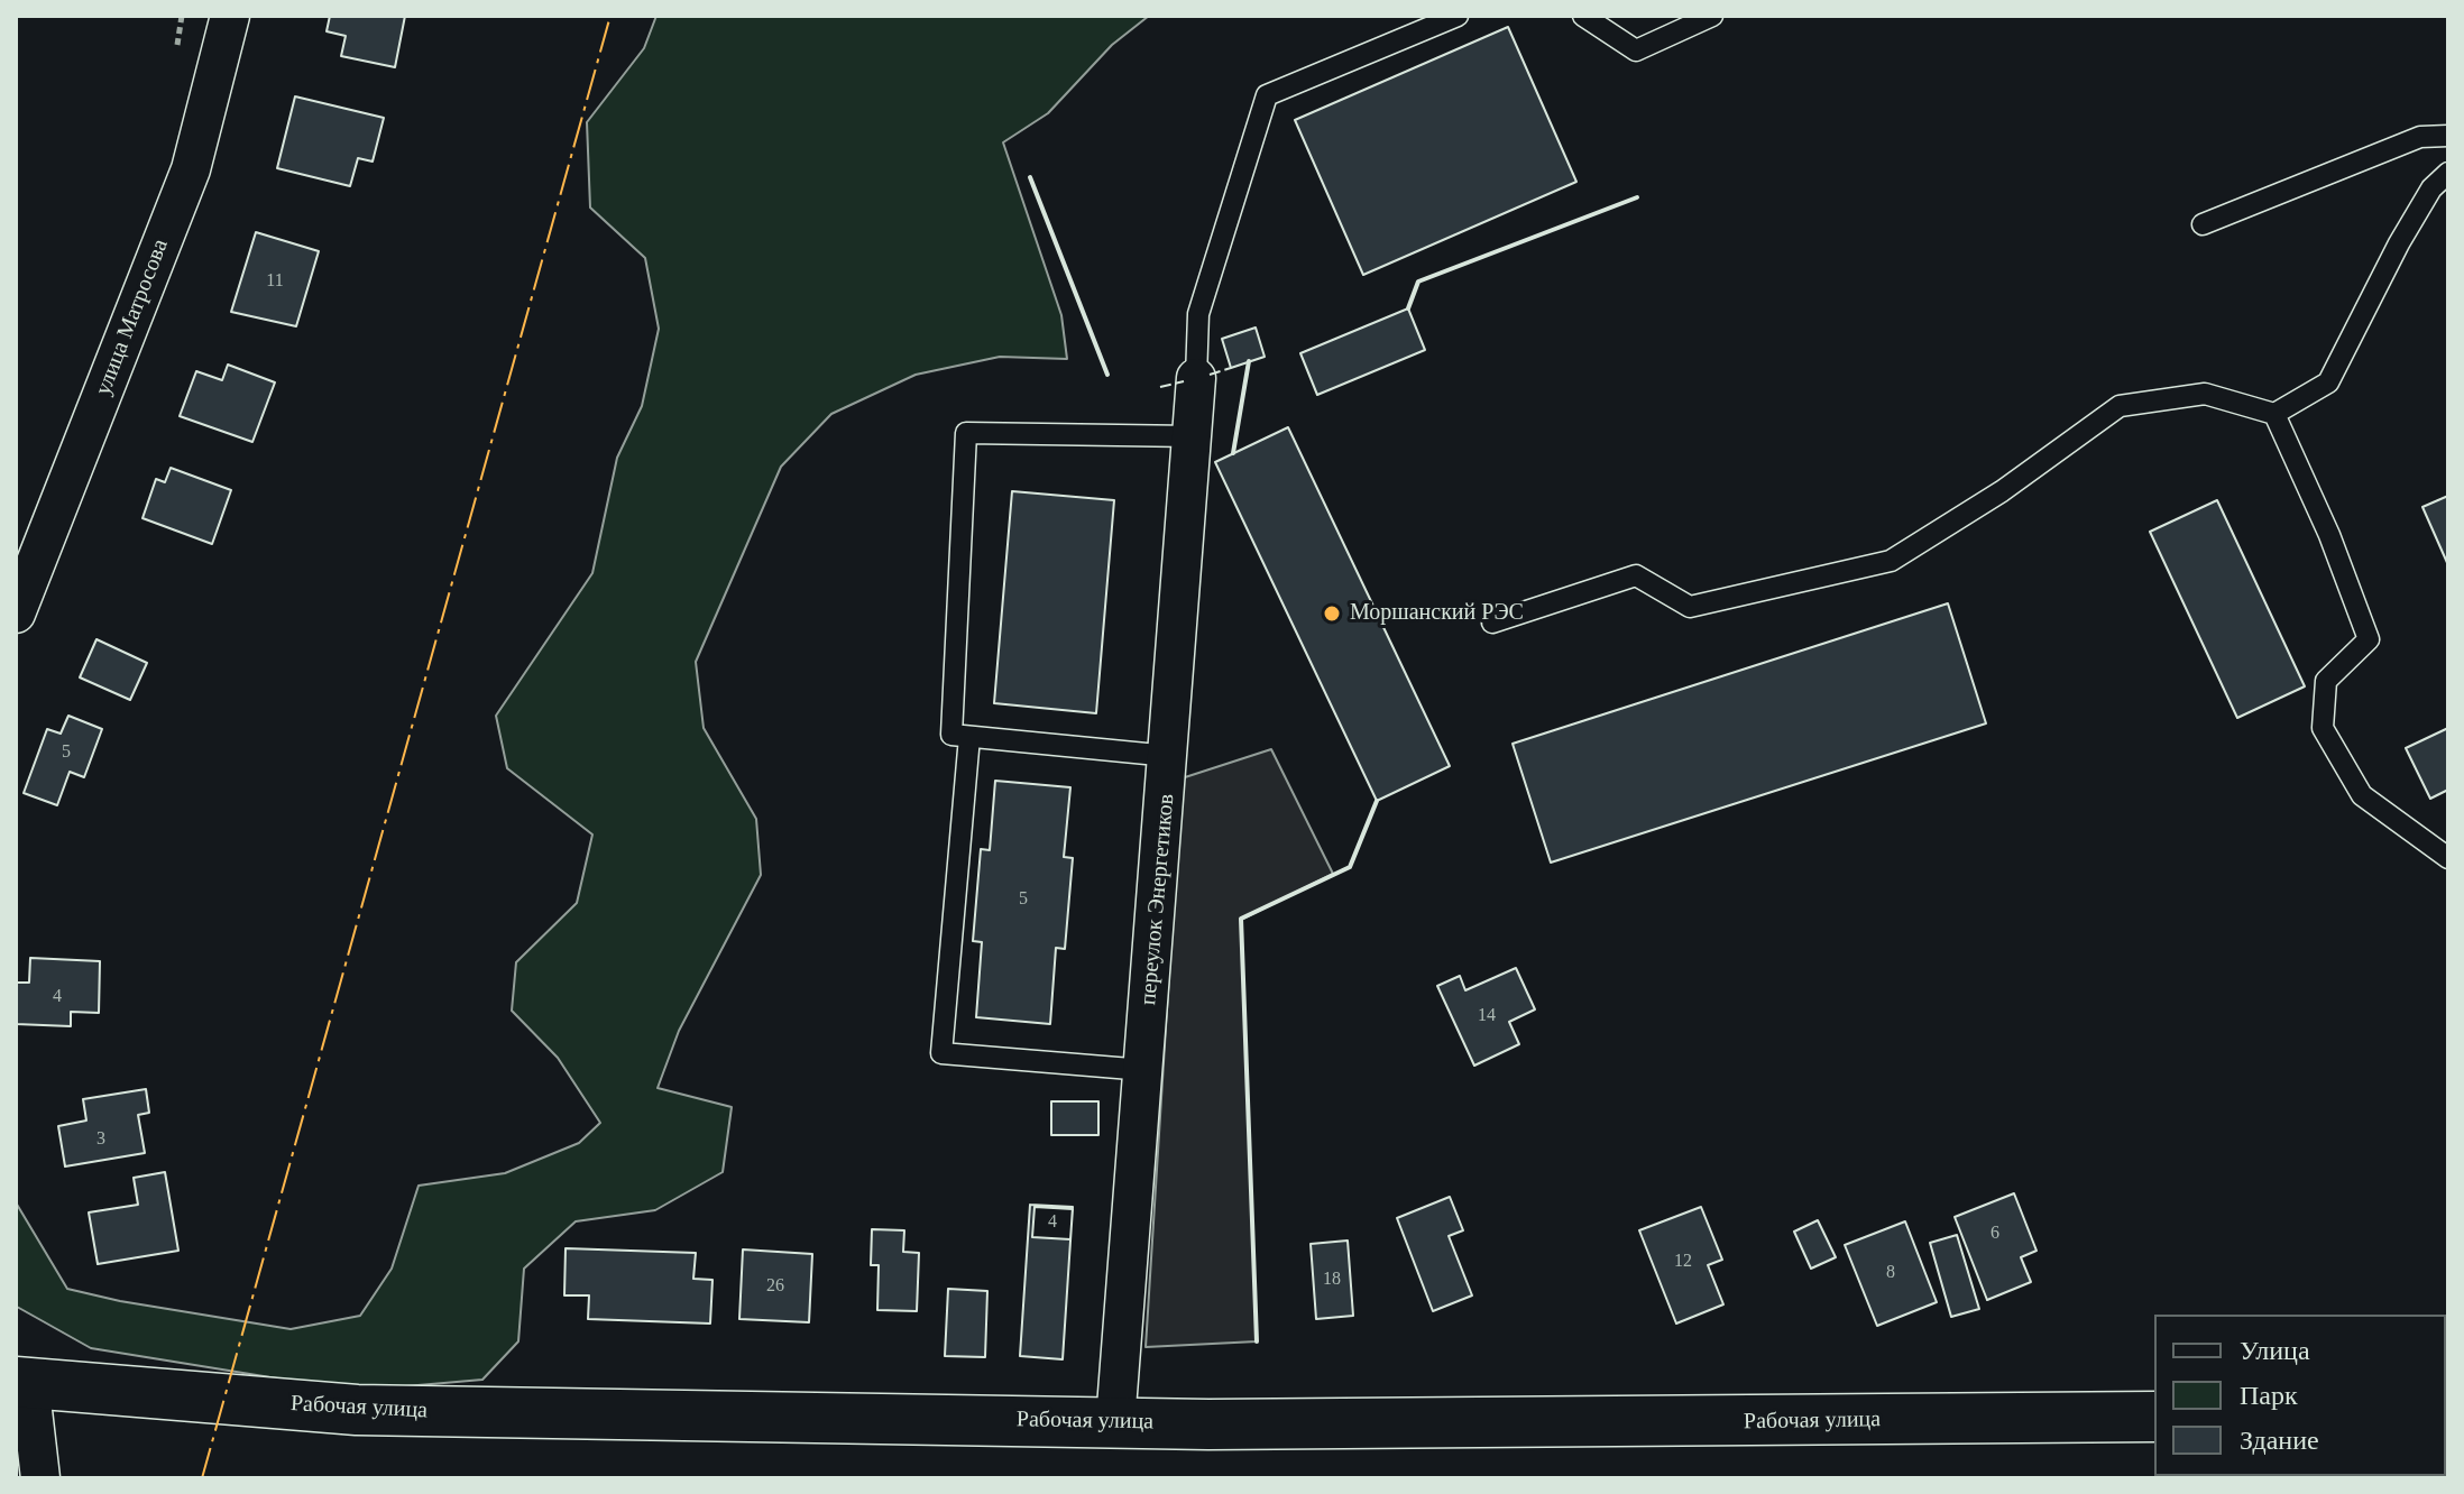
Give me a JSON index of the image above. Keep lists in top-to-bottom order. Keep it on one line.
{"streets":{"street":["улица Матросова","переулок Энергетиков","Рабочая улица"]},"crossings":[["переулок Энергетиков","Рабочая улица"]],"places":["Моршанский РЭС"],"house_numbers":["11","5","5","4","14","3","4","6","12","8","18","26"],"legend":["Улица","Парк","Здание"]}
